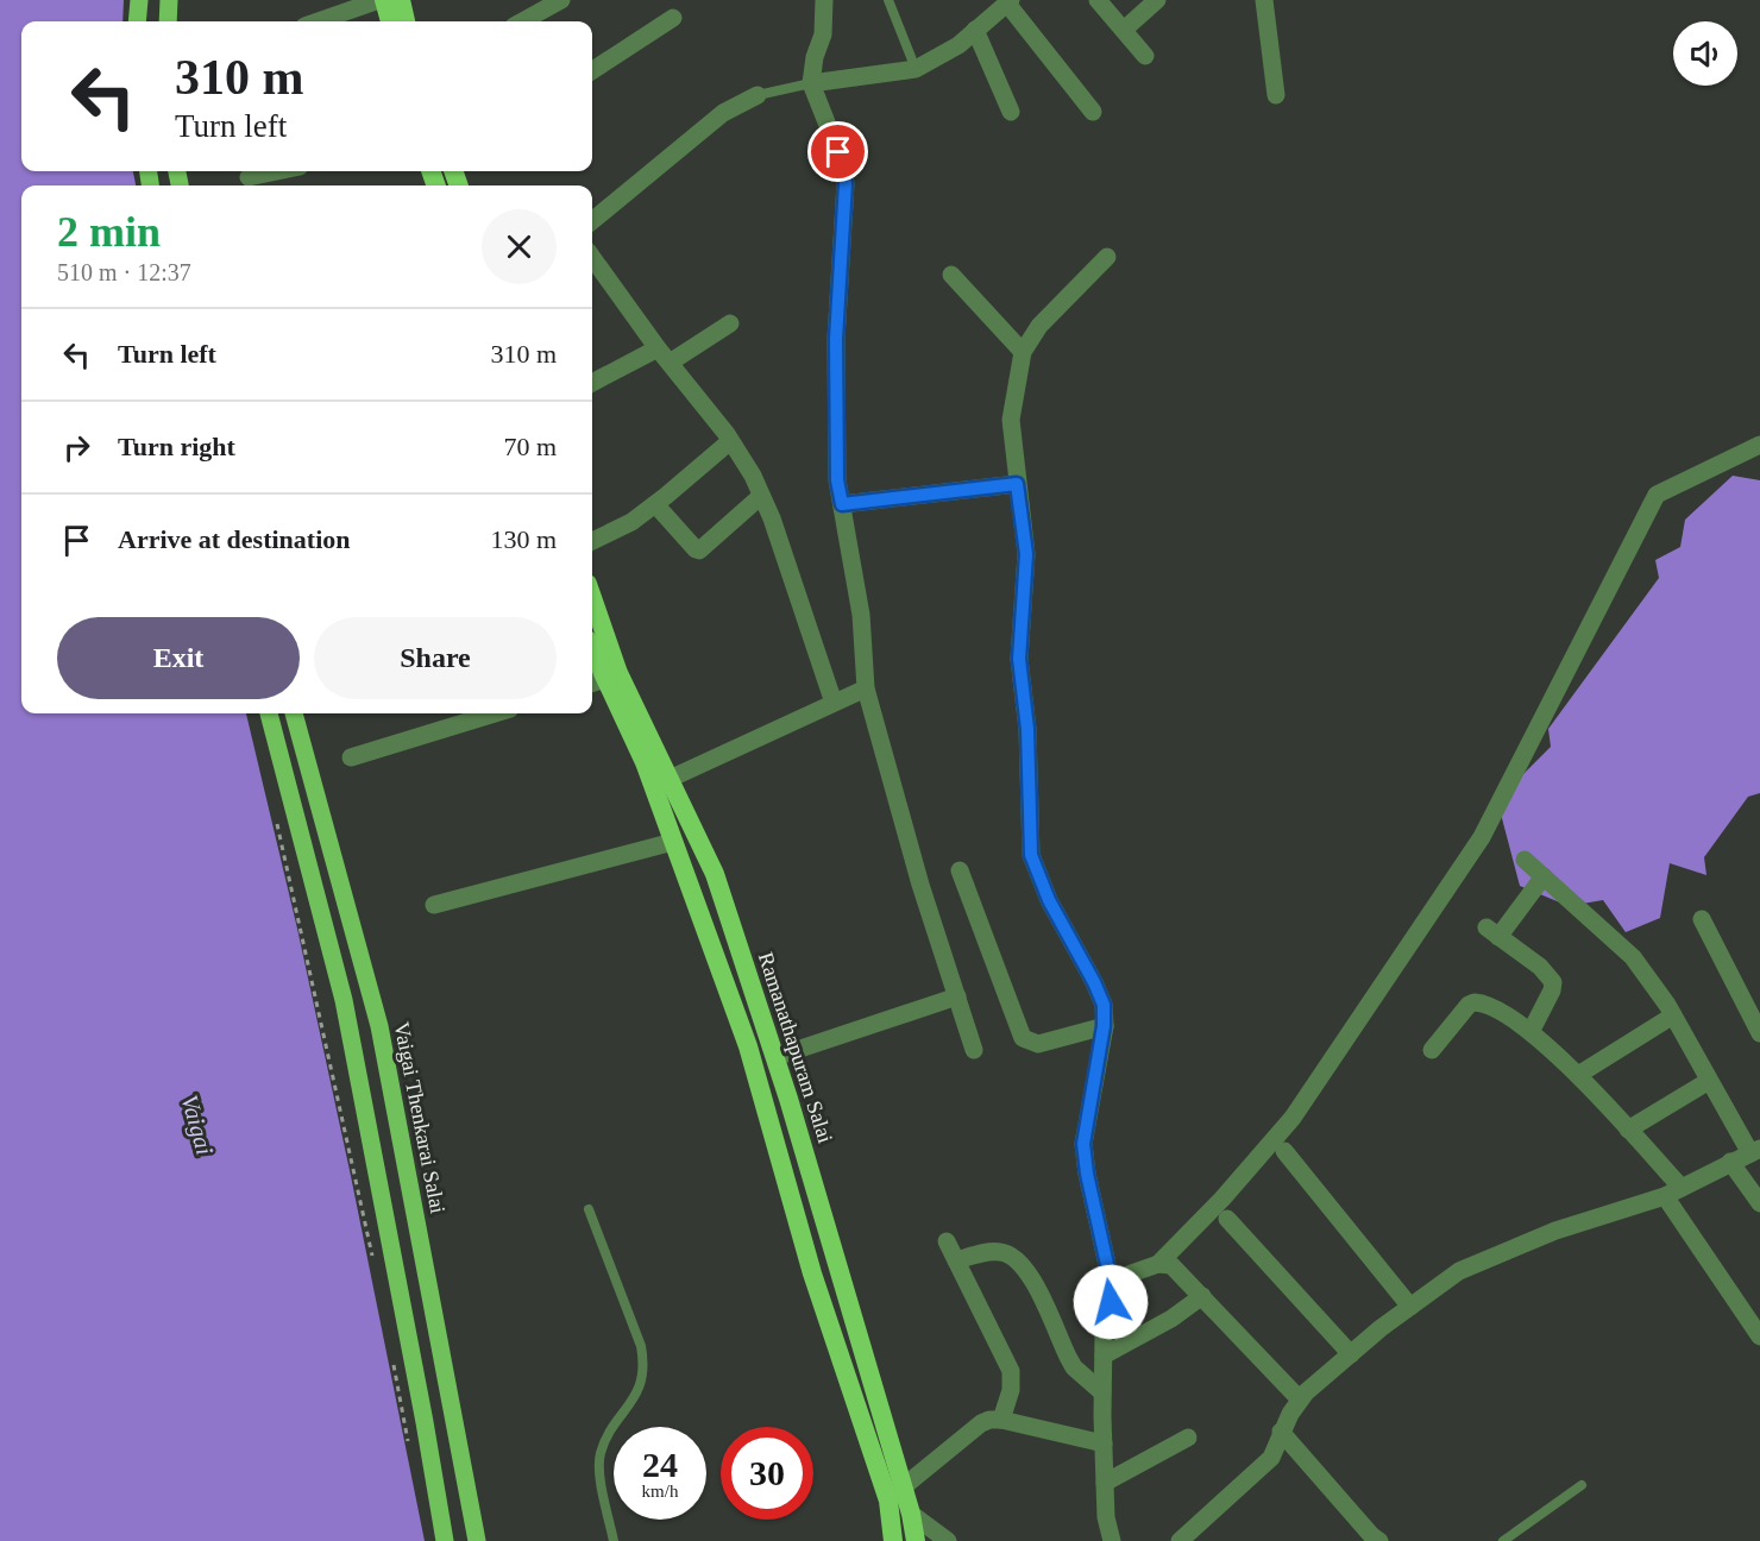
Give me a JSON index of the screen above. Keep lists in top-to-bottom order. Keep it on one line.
{"streets":{"highway":["Ramanathapuram Salai"],"main road":["Vaigai Thenkarai Salai"]},"water":["Vaigai"],"page":{"turn":["310 m","Turn left"],"heading":["2 min","510 m · 12:37"],"list":[{"name":"Turn left","value":"310 m"},{"name":"Turn right","value":"70 m"},{"name":"Arrive at destination","value":"130 m"}],"buttons":["Exit","Share"],"speed":"24 km/h","limit":"30"}}
